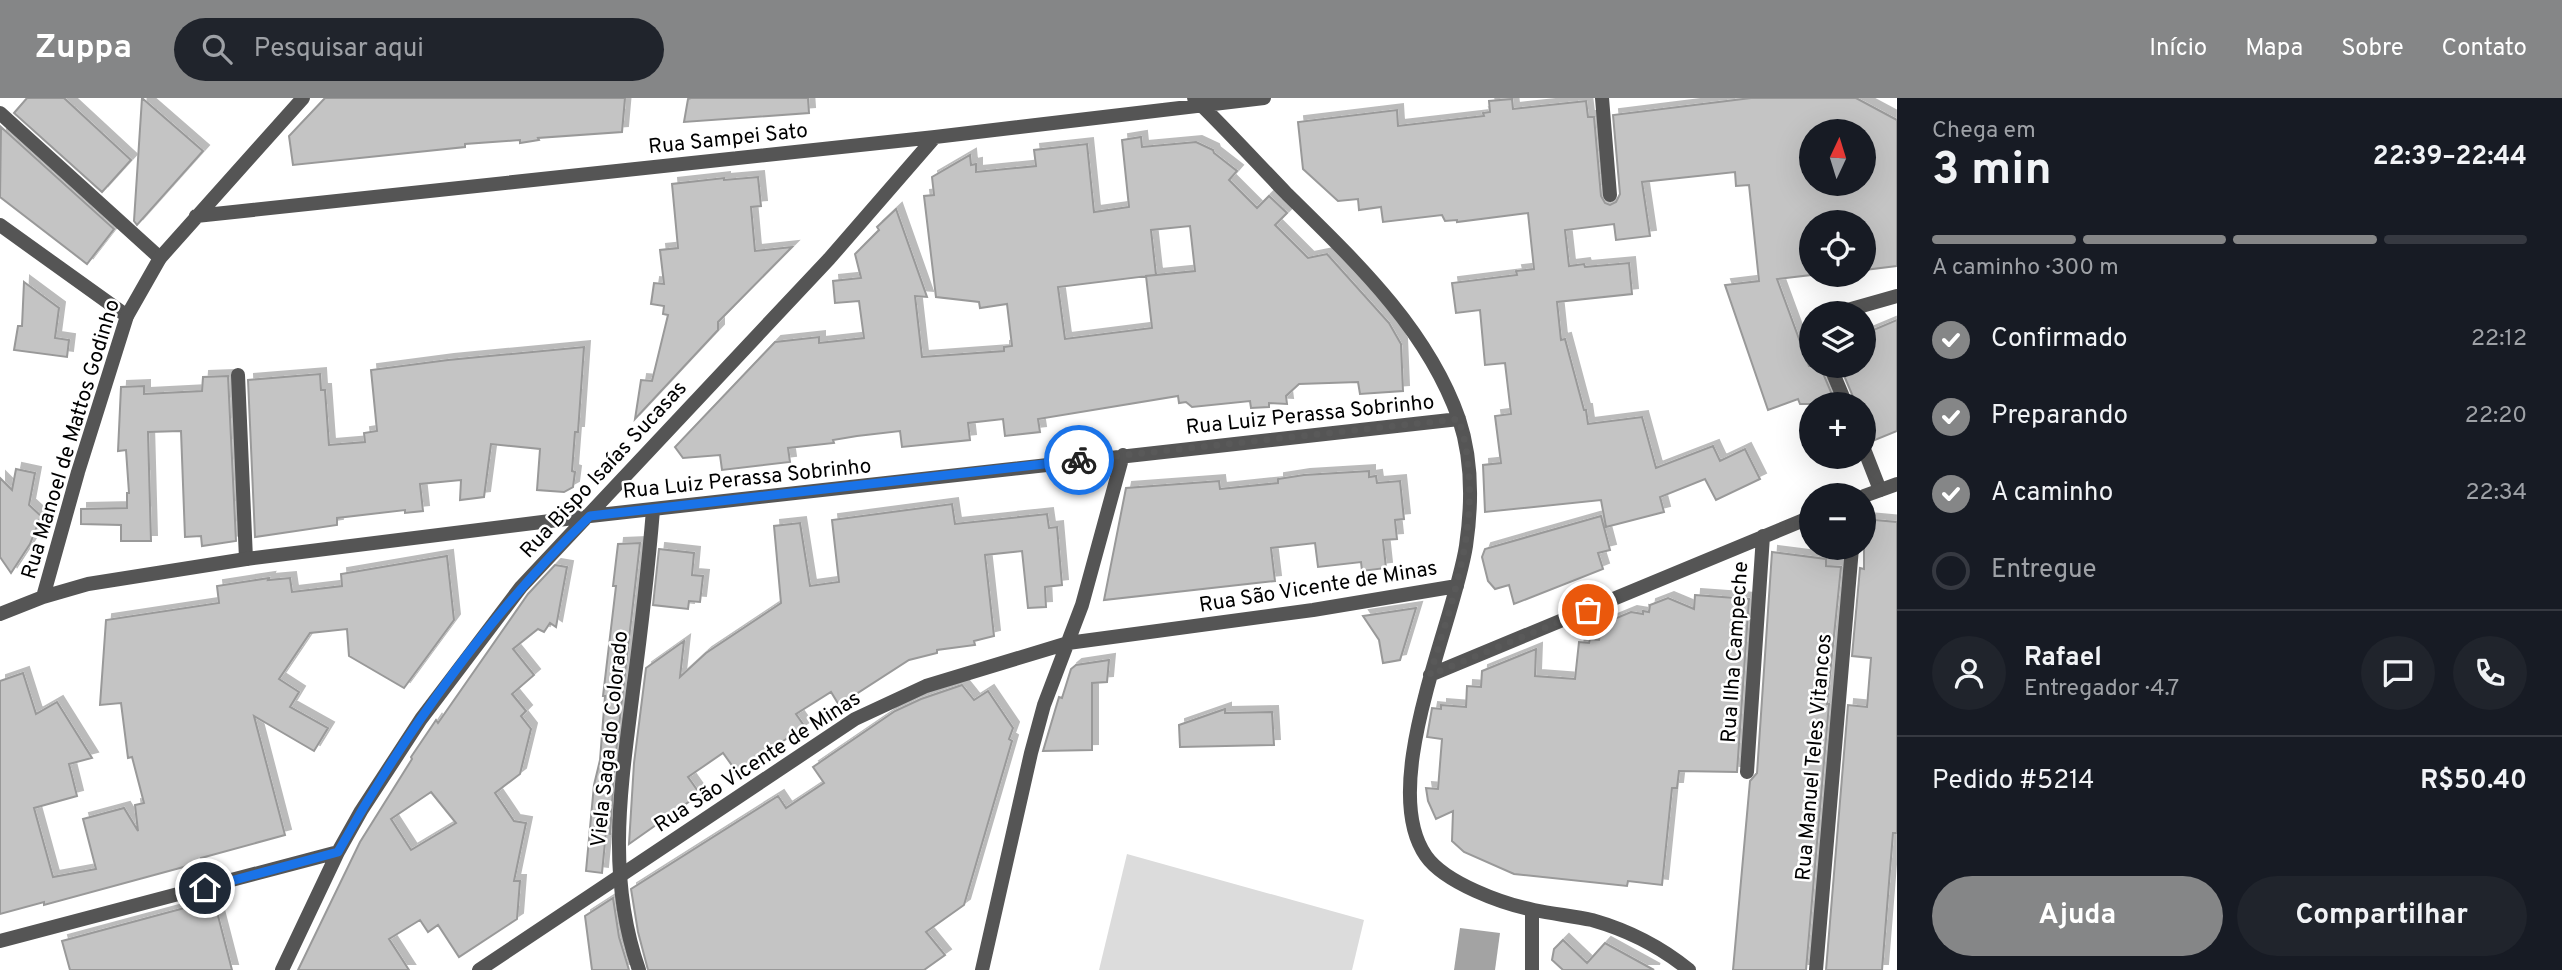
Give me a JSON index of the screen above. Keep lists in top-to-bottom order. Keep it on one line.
{"streets":{"street":["Rua Sampei Sato","Rua Luiz Perassa Sobrinho","Rua Manoel de Mattos Godinho","Rua Bispo Isaías Sucasas","Rua São Vicente de Minas","Rua Ilha Campeche","Viela Saga do Colorado","Rua Manuel Teles Vitancos"]},"crossings":[["Rua Sampei Sato","Rua Manoel de Mattos Godinho"],["Rua Sampei Sato","Rua Bispo Isaías Sucasas"],["Rua Luiz Perassa Sobrinho","Rua Manoel de Mattos Godinho"],["Rua Luiz Perassa Sobrinho","Rua Bispo Isaías Sucasas"],["Rua Luiz Perassa Sobrinho","Viela Saga do Colorado"],["Rua São Vicente de Minas","Viela Saga do Colorado"]],"north":"top","page":{"header":"Zuppa","search":"Pesquisar aqui","nav":["Início","Mapa","Sobre","Contato"],"heading":["3 min","Chega em","22:39–22:44"],"panel":["Rafael","Entregador · 4.7","Pedido #5214","R$50.40"],"map_buttons":["+","−"],"bar":"A caminho · 300 m","list":[["Confirmado","22:12"],["Preparando","22:20"],["A caminho","22:34"],"Entregue"],"buttons":["Ajuda","Compartilhar"]}}
